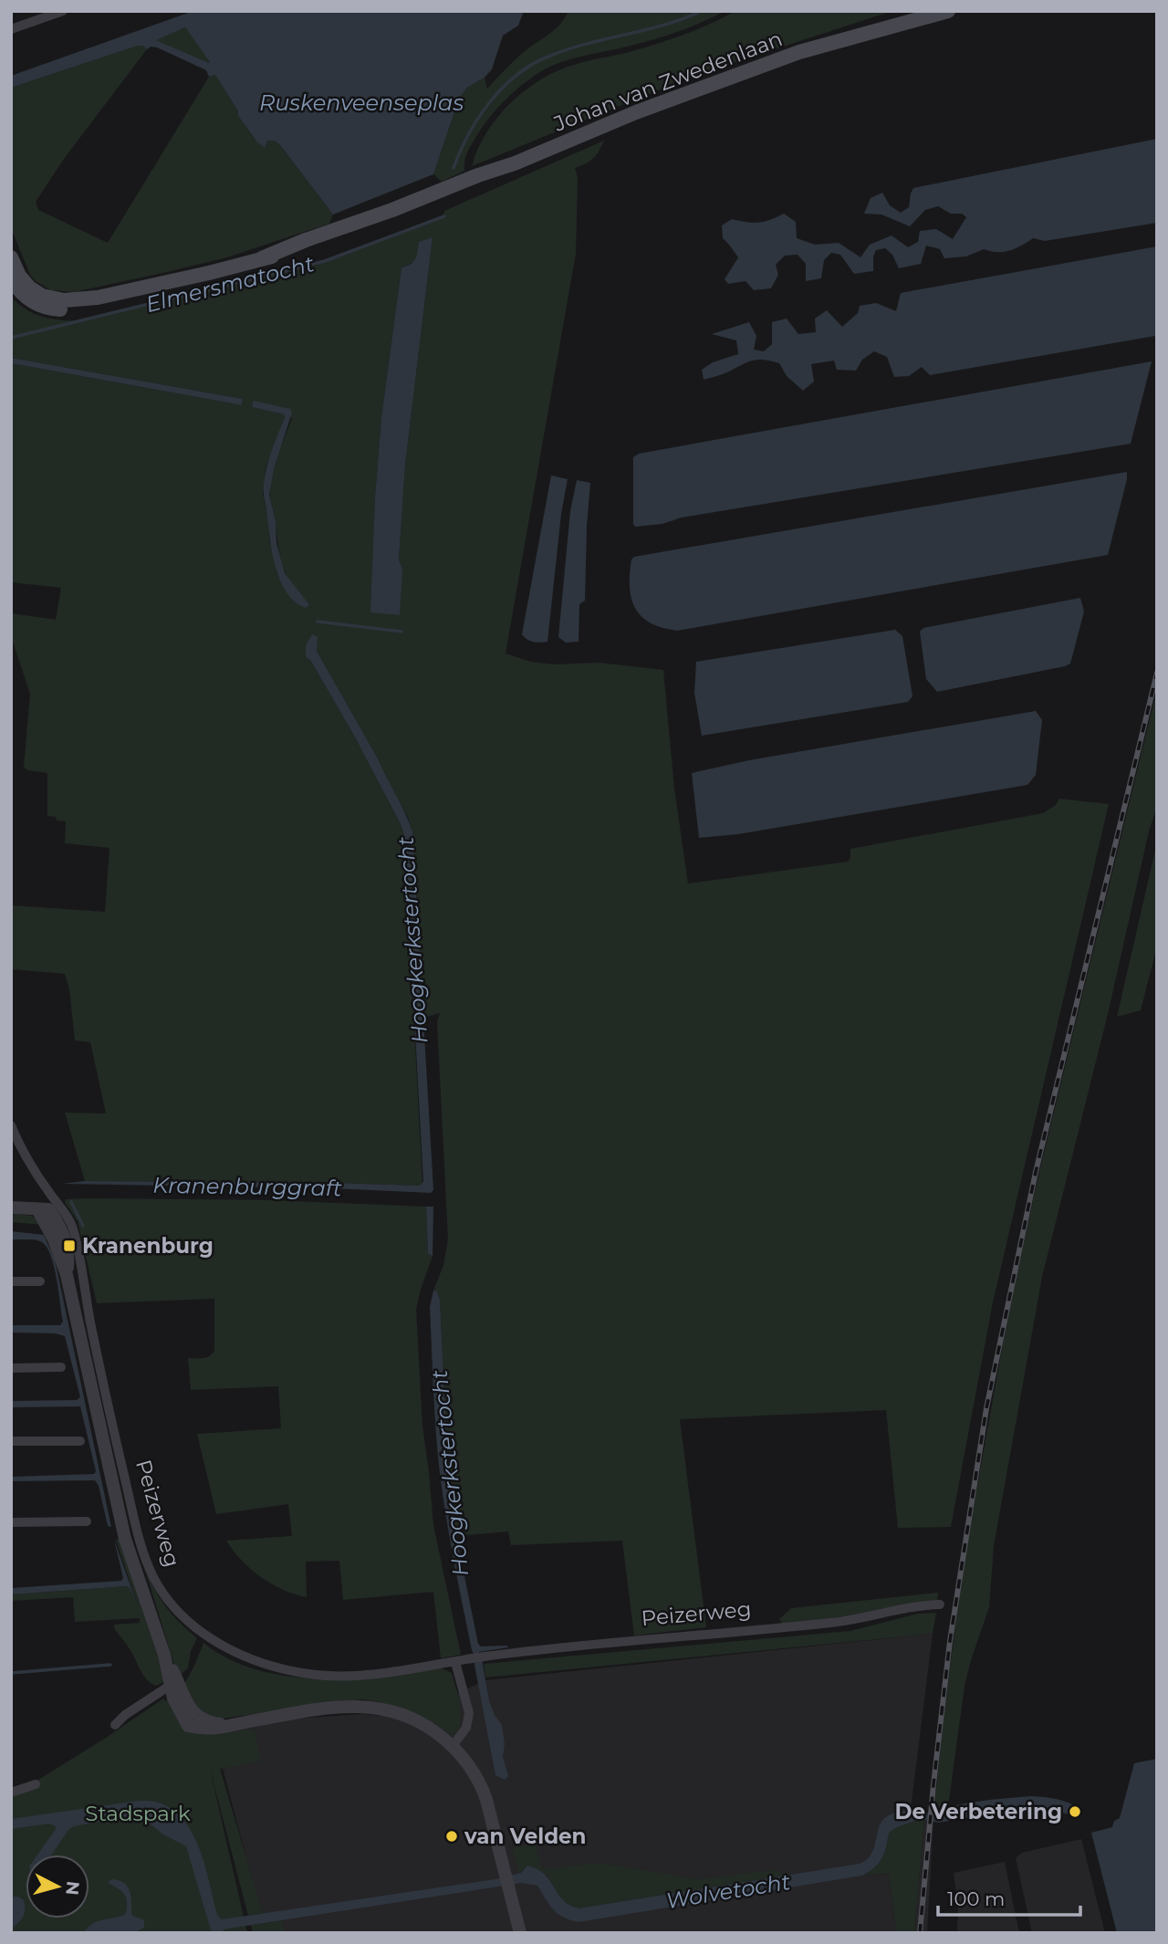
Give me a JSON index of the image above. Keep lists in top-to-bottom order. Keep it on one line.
{"streets":{"main road":["Johan van Zwedenlaan"],"street":["Peizerweg"]},"water":["Ruskenveenseplas","Elmersmatocht","Hoogkerkstertocht","Kranenburggraft","Wolvetocht"],"parks":["Stadspark"],"places":{"transit":["Kranenburg"],"other":["De Verbetering","van Velden"]},"scale_bar":"100 m","north":"right"}
